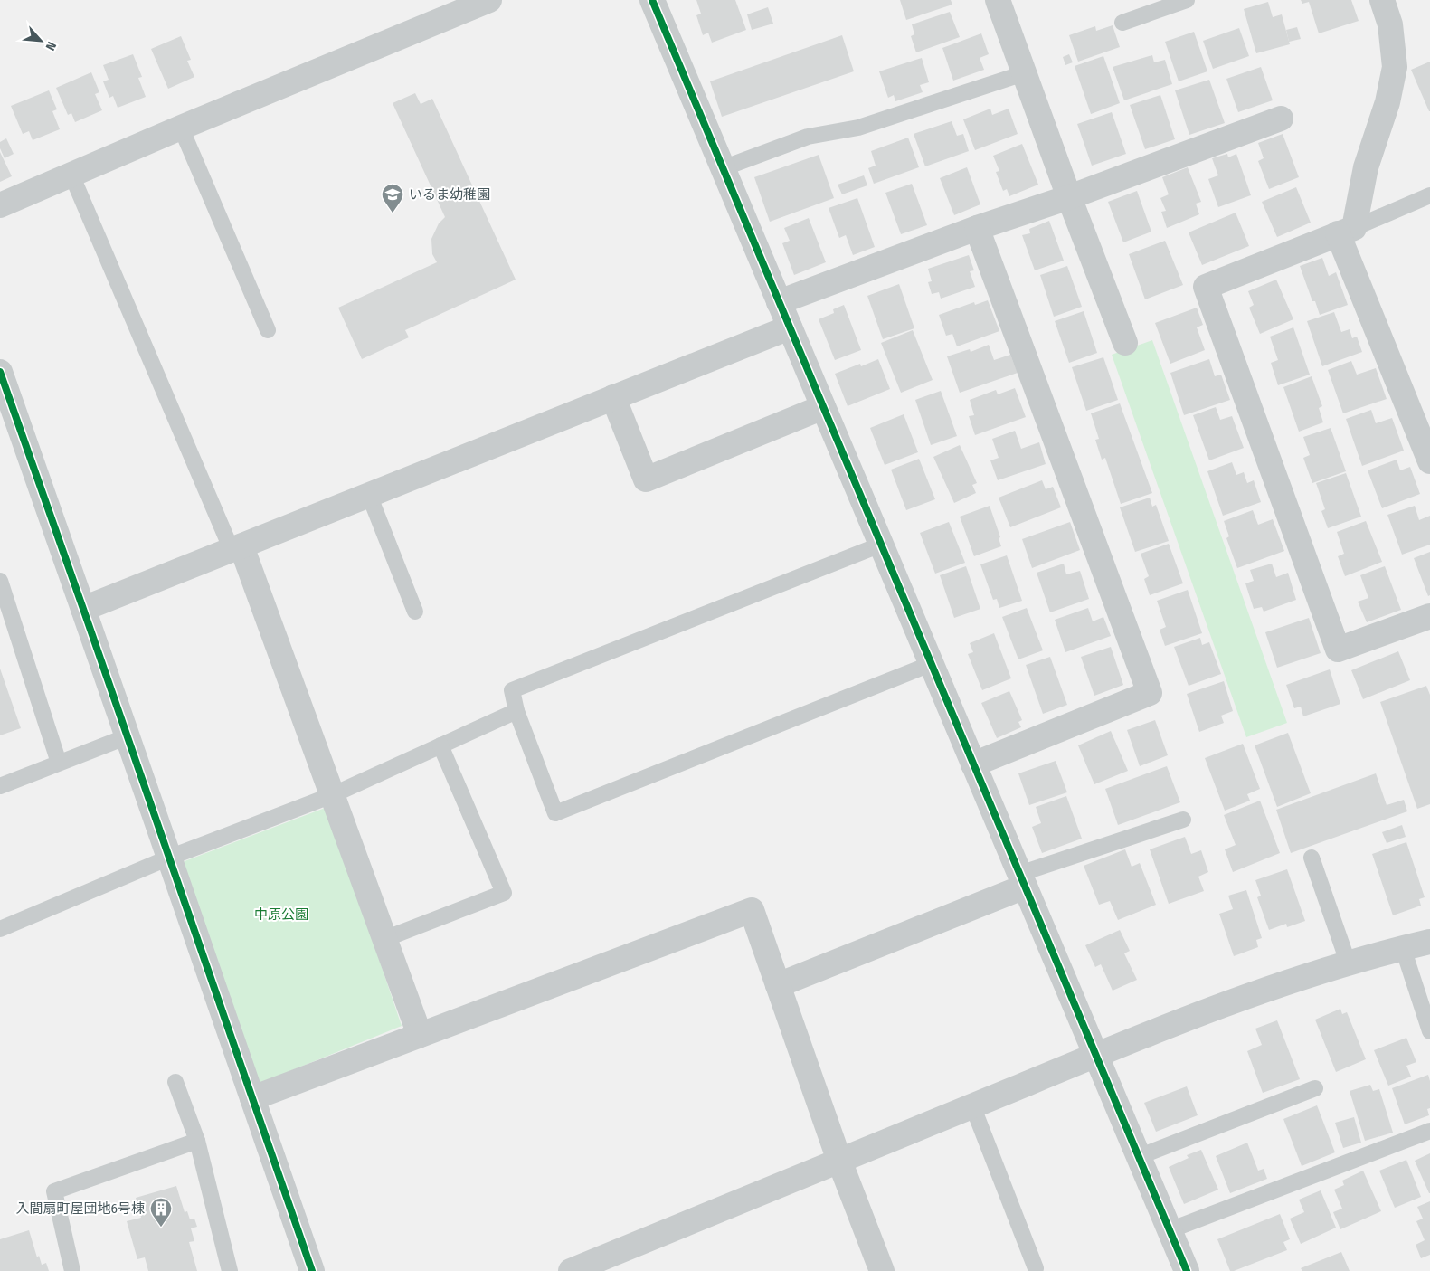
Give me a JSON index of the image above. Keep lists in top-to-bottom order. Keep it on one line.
{"parks":["中原公園"],"places":{"school or university":["いるま幼稚園"],"building":["入間扇町屋団地6号棟"]},"north":"bottom right"}
